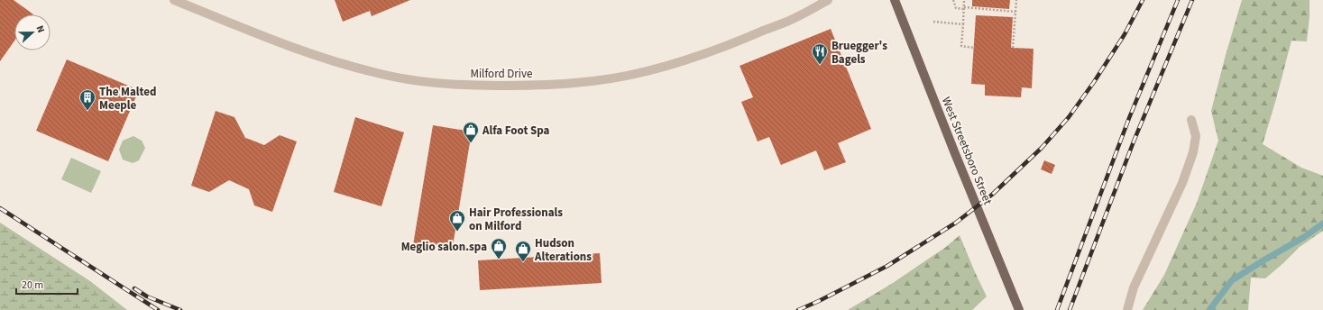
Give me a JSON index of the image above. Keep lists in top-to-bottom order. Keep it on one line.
{"streets":{"main road":["West Streetsboro Street"],"street":["Milford Drive"]},"places":{"restaurant":["Bruegger's Bagels"],"building":["The Malted Meeple"],"shop":["Alfa Foot Spa","Hair Professionals on Milford","Meglio salon.spa","Hudson Alterations"]},"scale_bar":"20 m","north":"right"}
